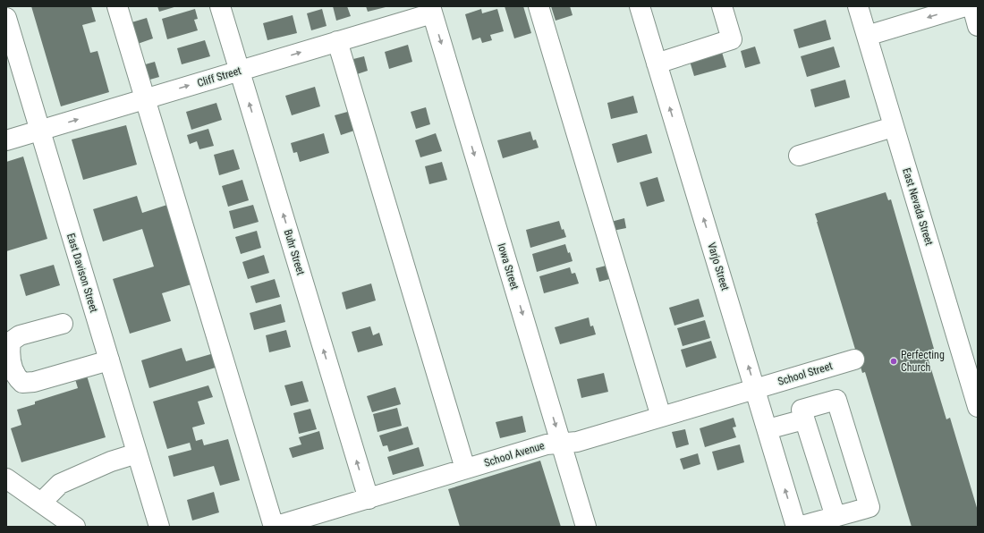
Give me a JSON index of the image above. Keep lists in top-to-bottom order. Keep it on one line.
{"streets":{"street":["Cliff Street","East Nevada Street","Buhr Street","Iowa Street","Varjo Street","East Davison Street","School Street","School Avenue"]},"crossings":[["Cliff Street","Buhr Street"],["Cliff Street","Iowa Street"],["Cliff Street","East Davison Street"],["Buhr Street","School Avenue"],["Iowa Street","School Avenue"],["Varjo Street","School Street"],["Varjo Street","School Avenue"],["School Street","School Avenue"]],"one_way":["Cliff Street"],"places":["Perfecting Church"]}
